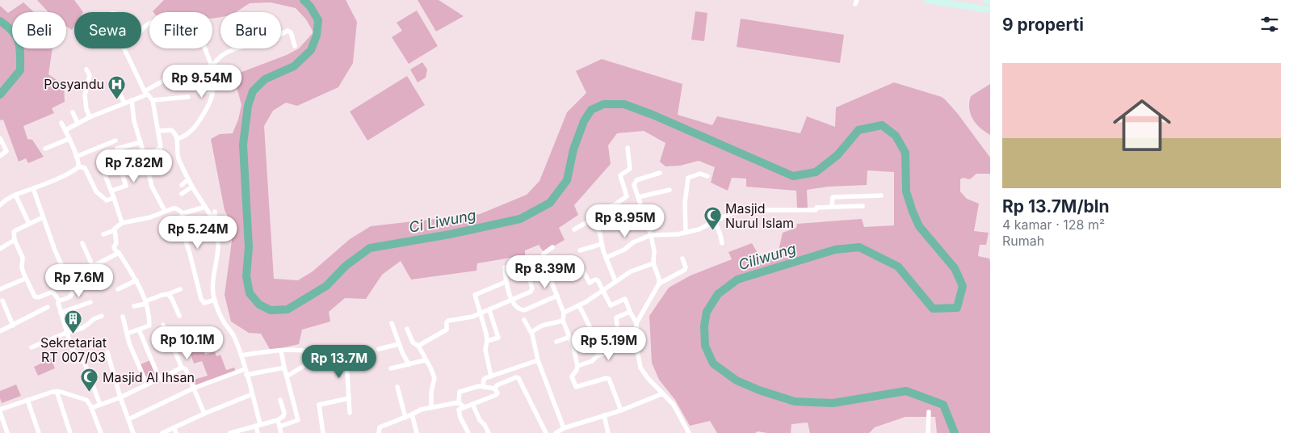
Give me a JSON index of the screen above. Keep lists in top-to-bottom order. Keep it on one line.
{"water":["Ci Liwung","Ciliwung"],"places":{"hospital":["Posyandu"],"mosque":["Masjid Nurul Islam","Masjid Al Ihsan"],"building":["Sekretariat RT 007/03"]},"page":{"heading":"9 properti","chip":["Beli","Sewa","Filter","Baru"],"list":[{"name":"Rp 13.7M/bln","note":"4 kamar · 128 m² · Rumah"}],"price":["Rp 9.54M","Rp 7.82M","Rp 8.95M","Rp 5.24M","Rp 8.39M","Rp 7.6M","Rp 10.1M","Rp 5.19M","Rp 13.7M"]}}
